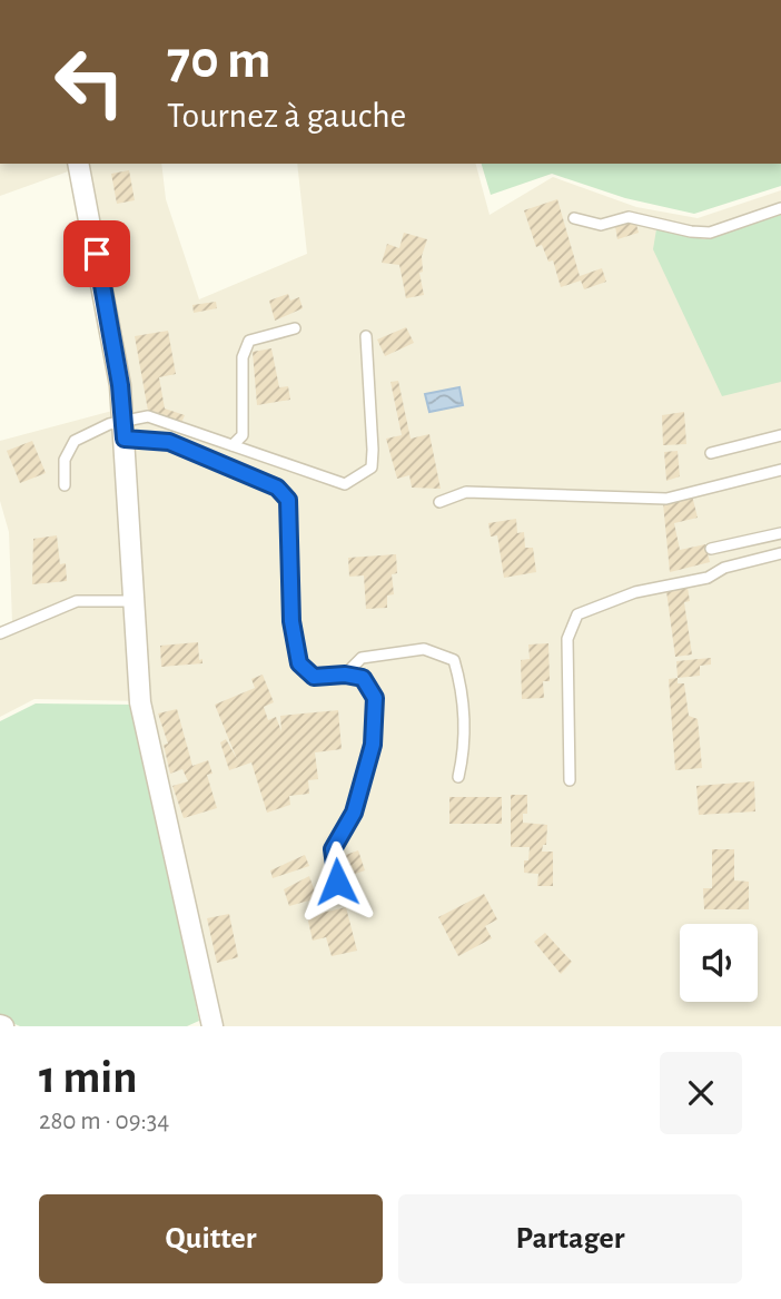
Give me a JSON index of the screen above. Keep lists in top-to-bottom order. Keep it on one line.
{"page":{"turn":["70 m","Tournez à gauche"],"heading":["1 min","280 m · 09:34"],"buttons":["Quitter","Partager"]}}
